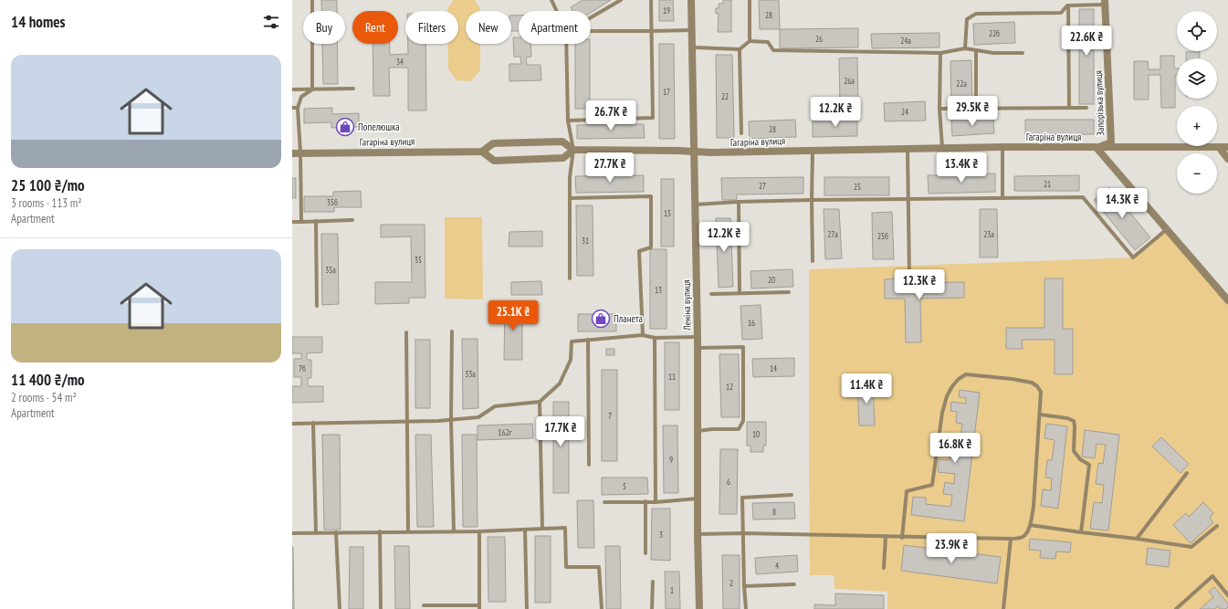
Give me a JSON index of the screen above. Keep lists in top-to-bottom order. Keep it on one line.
{"streets":{"street":["Запорізька вулиця","Гагаріна вулиця","Леніна вулиця"]},"crossings":[["Запорізька вулиця","Гагаріна вулиця"],["Гагаріна вулиця","Леніна вулиця"]],"places":{"shop":["Попелюшка","Планета"]},"house_numbers":["19","28","22б","26","24а","34","26а","22а","17","22","24","28","21","27","25","35б","15","27а","23а","25б","31","35","35а","20","13","16","7б","14","33а","11","12","7","162г","10","9","6","5","8","3","4","2","1"],"page":{"heading":"14 homes","map_buttons":["+","−"],"chip":["Buy","Rent","Filters","New","Apartment"],"price":["22.6K ₴","29.5K ₴","12.2K ₴","26.7K ₴","27.7K ₴","13.4K ₴","14.3K ₴","12.2K ₴","12.3K ₴","25.1K ₴","11.4K ₴","17.7K ₴","16.8K ₴","23.9K ₴"],"list":[{"name":"25 100 ₴/mo","note":"3 rooms · 113 m² · Apartment"},{"name":"11 400 ₴/mo","note":"2 rooms · 54 m² · Apartment"}]}}
